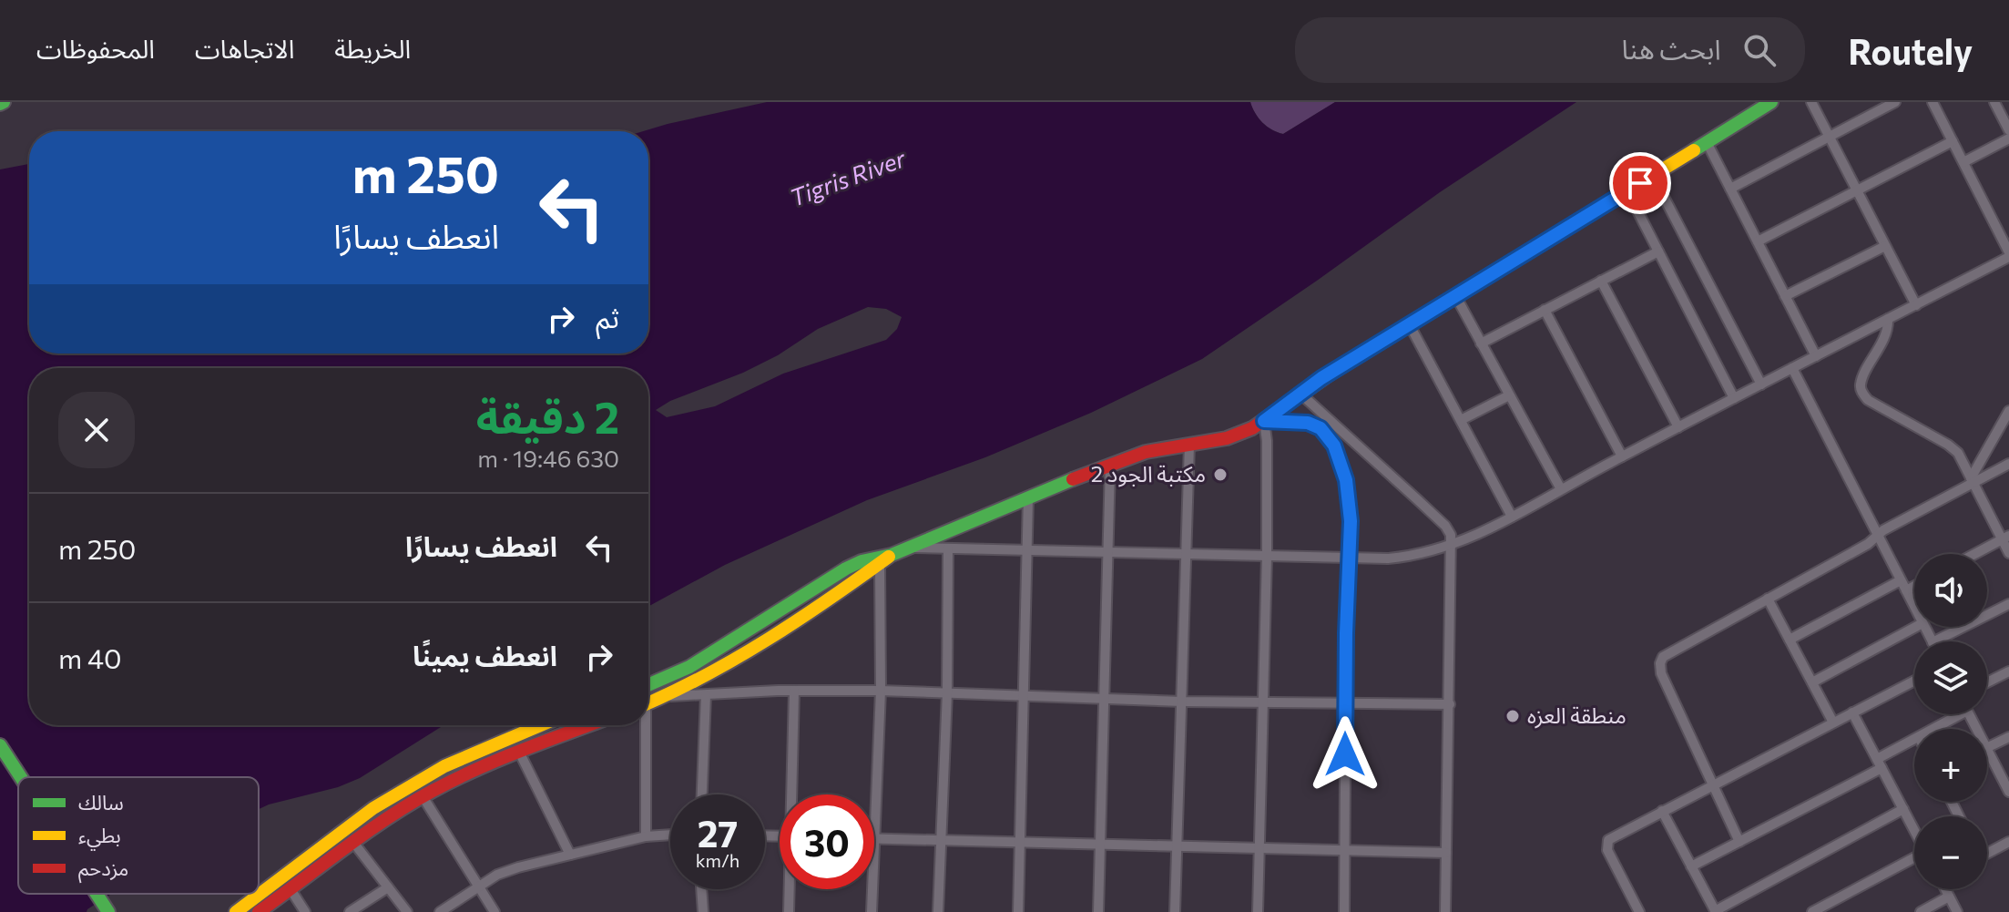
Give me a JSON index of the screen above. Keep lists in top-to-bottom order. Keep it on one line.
{"water":["Tigris River"],"places":["مكتبة الجود 2","منطقة العزه"],"legend":["سالك","بطيء","مزدحم"],"page":{"header":"Routely","search":"ابحث هنا","nav":["الخريطة","الاتجاهات","المحفوظات"],"turn":["250 m","انعطف يسارًا"],"then":"ثم","heading":["2 دقيقة","630 m · 19:46"],"list":[{"name":"انعطف يسارًا","value":"250 m"},{"name":"انعطف يمينًا","value":"40 m"}],"map_buttons":["+","−"],"speed":"27 km/h","limit":"30"}}
